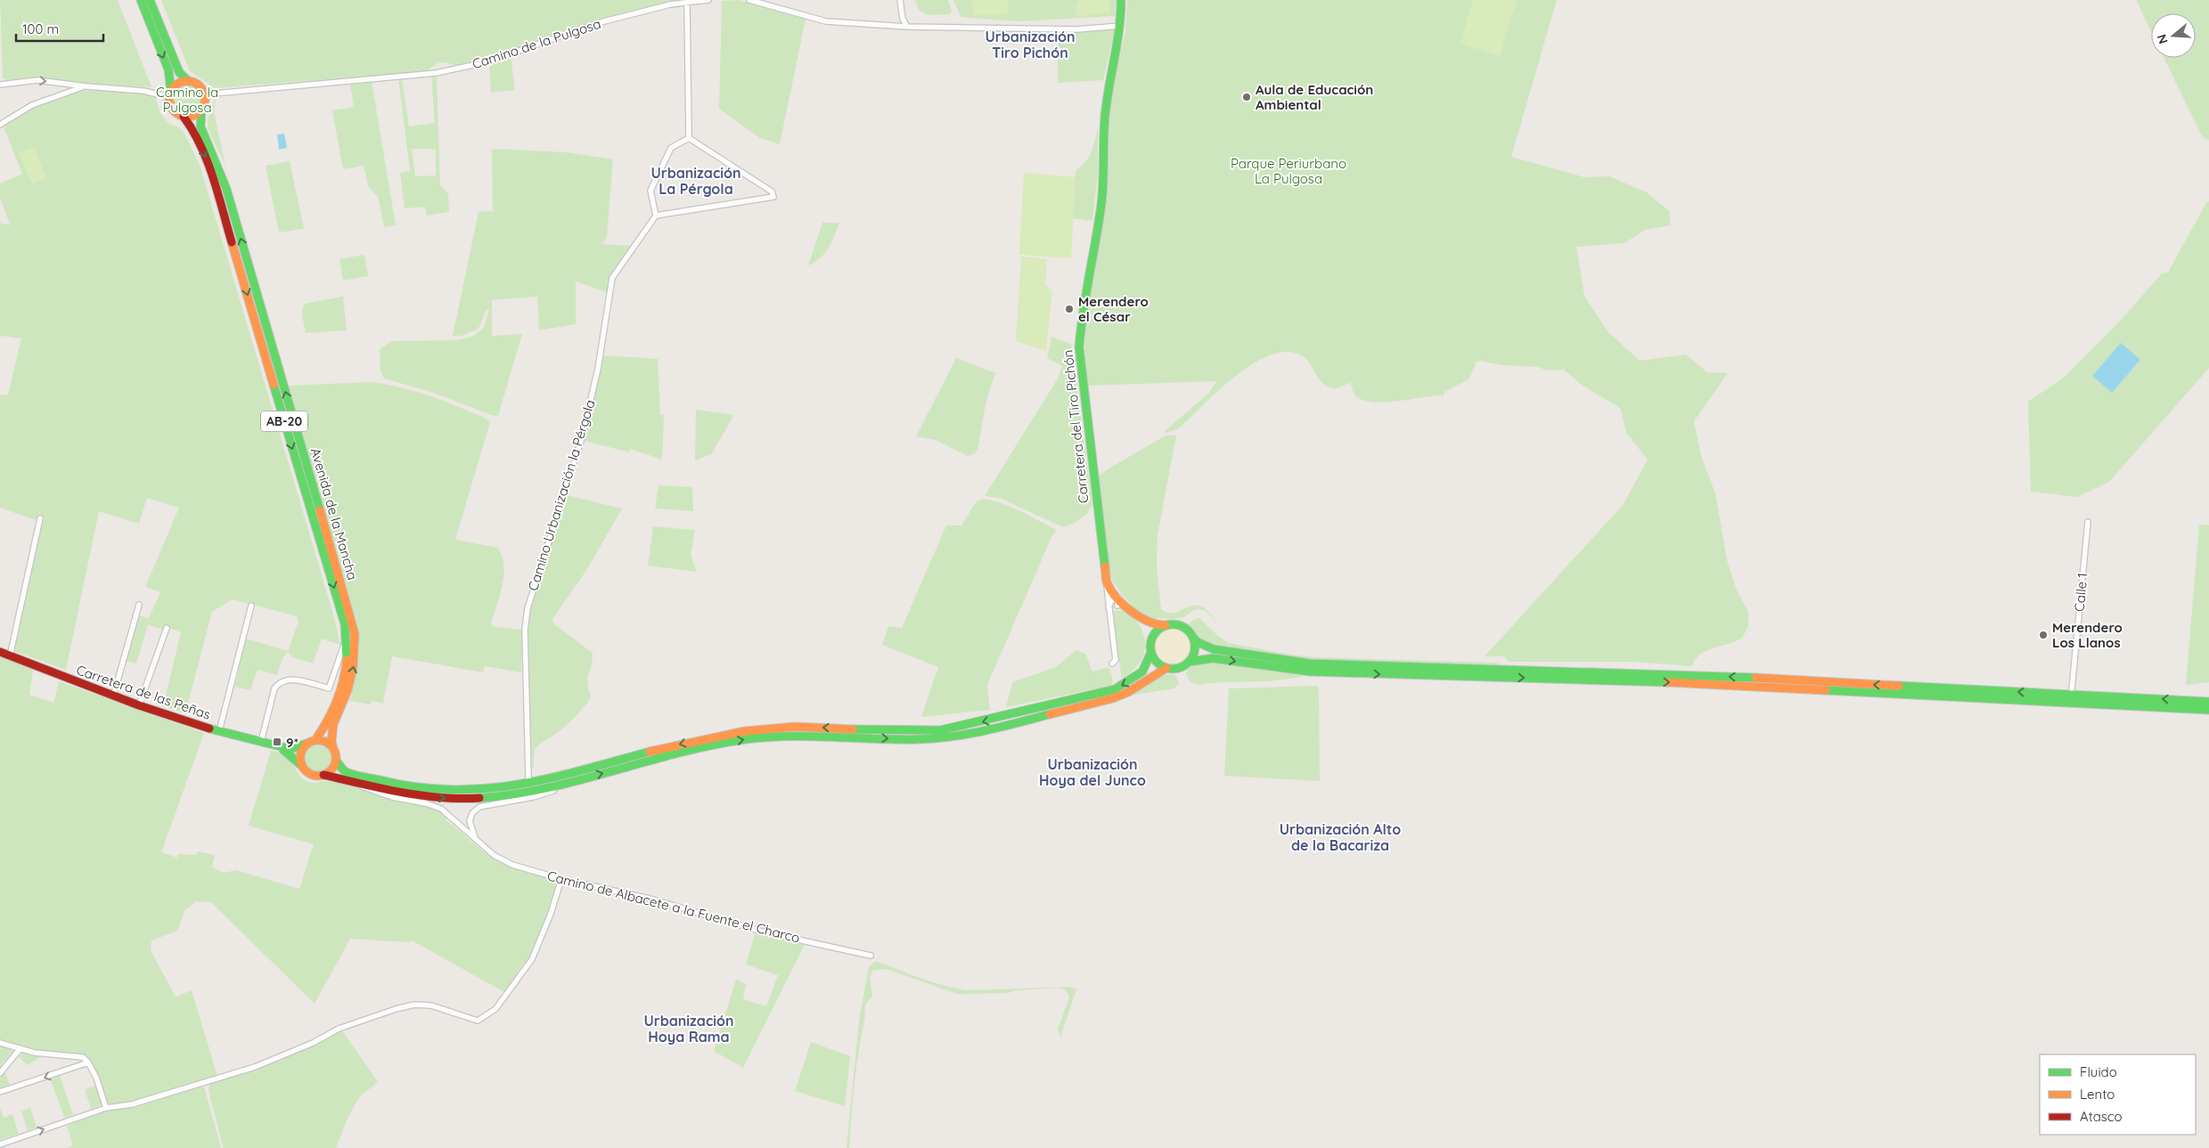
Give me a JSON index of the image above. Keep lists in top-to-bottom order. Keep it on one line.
{"streets":{"main road":["AB-20","Carretera del Tiro Pichón","Avenida de la Mancha","Carretera de las Peñas"],"street":["Camino de la Pulgosa","Camino Urbanización la Pérgola","Calle 1","Camino de Albacete a la Fuente el Charco"]},"crossings":[["Camino de la Pulgosa","AB-20"],["Camino de la Pulgosa","Avenida de la Mancha"],["AB-20","Avenida de la Mancha"]],"districts":["Urbanización Tiro Pichón","Urbanización La Pérgola","Urbanización Hoya del Junco","Urbanización Alto de la Bacariza","Urbanización Hoya Rama"],"parks":["Camino la Pulgosa","Parque Periurbano La Pulgosa"],"places":{"other":["Aula de Educación Ambiental","Merendero el César","Merendero Los Llanos"],"transit":["9*"]},"legend":["Fluido","Lento","Atasco"],"scale_bar":"100 m","north":"left"}
